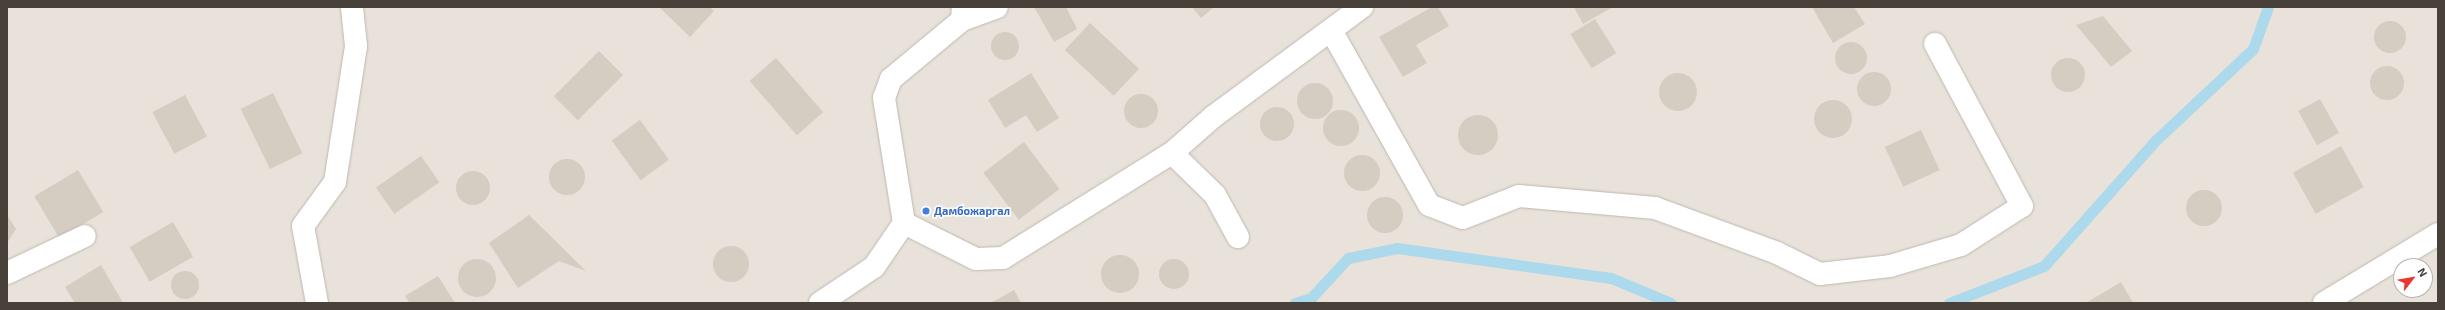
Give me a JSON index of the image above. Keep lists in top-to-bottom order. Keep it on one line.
{"places":["Дамбожаргал"],"north":"top right"}
